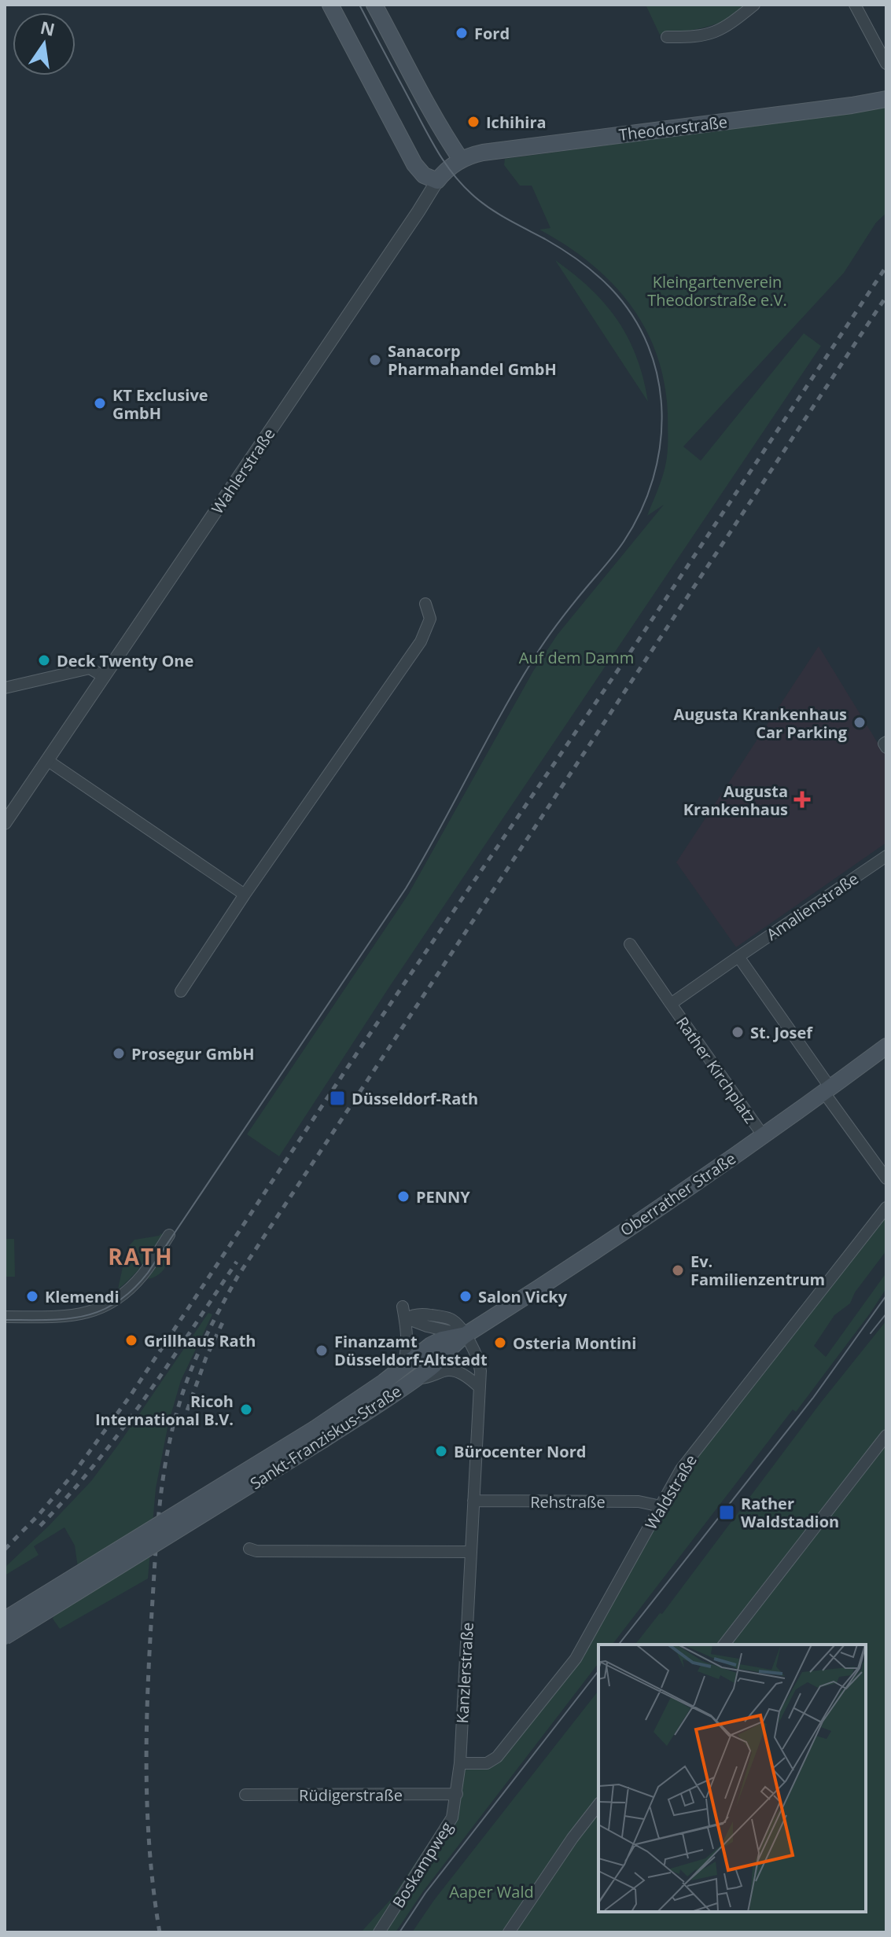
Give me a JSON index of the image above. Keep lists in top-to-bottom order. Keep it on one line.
{"streets":{"main road":["Theodorstraße","Oberrather Straße","Sankt-Franziskus-Straße"],"street":["Wahlerstraße","Amalienstraße","Rather Kirchplatz","Waldstraße","Rehstraße","Kanzlerstraße","Rüdigerstraße","Boskampweg"]},"crossings":[["Theodorstraße","Wahlerstraße"],["Amalienstraße","Rather Kirchplatz"],["Rather Kirchplatz","Oberrather Straße"],["Oberrather Straße","Sankt-Franziskus-Straße"],["Oberrather Straße","Kanzlerstraße"],["Sankt-Franziskus-Straße","Kanzlerstraße"],["Waldstraße","Rehstraße"],["Waldstraße","Kanzlerstraße"],["Rehstraße","Kanzlerstraße"],["Kanzlerstraße","Rüdigerstraße"],["Kanzlerstraße","Boskampweg"],["Rüdigerstraße","Boskampweg"]],"districts":["RATH"],"parks":["Kleingartenverein Theodorstraße e.V.","Auf dem Damm","Aaper Wald"],"places":{"other":["Ford","Ichihira","Sanacorp Pharmahandel GmbH","KT Exclusive GmbH","Deck Twenty One","Augusta Krankenhaus Car Parking","St. Josef","Prosegur GmbH","PENNY","Ev. Familienzentrum","Klemendi","Salon Vicky","Grillhaus Rath","Osteria Montini","Finanzamt Düsseldorf-Altstadt","Ricoh International B.V.","Bürocenter Nord"],"health":["Augusta Krankenhaus"],"transit":["Düsseldorf-Rath","Rather Waldstadion"]},"north":"top"}
